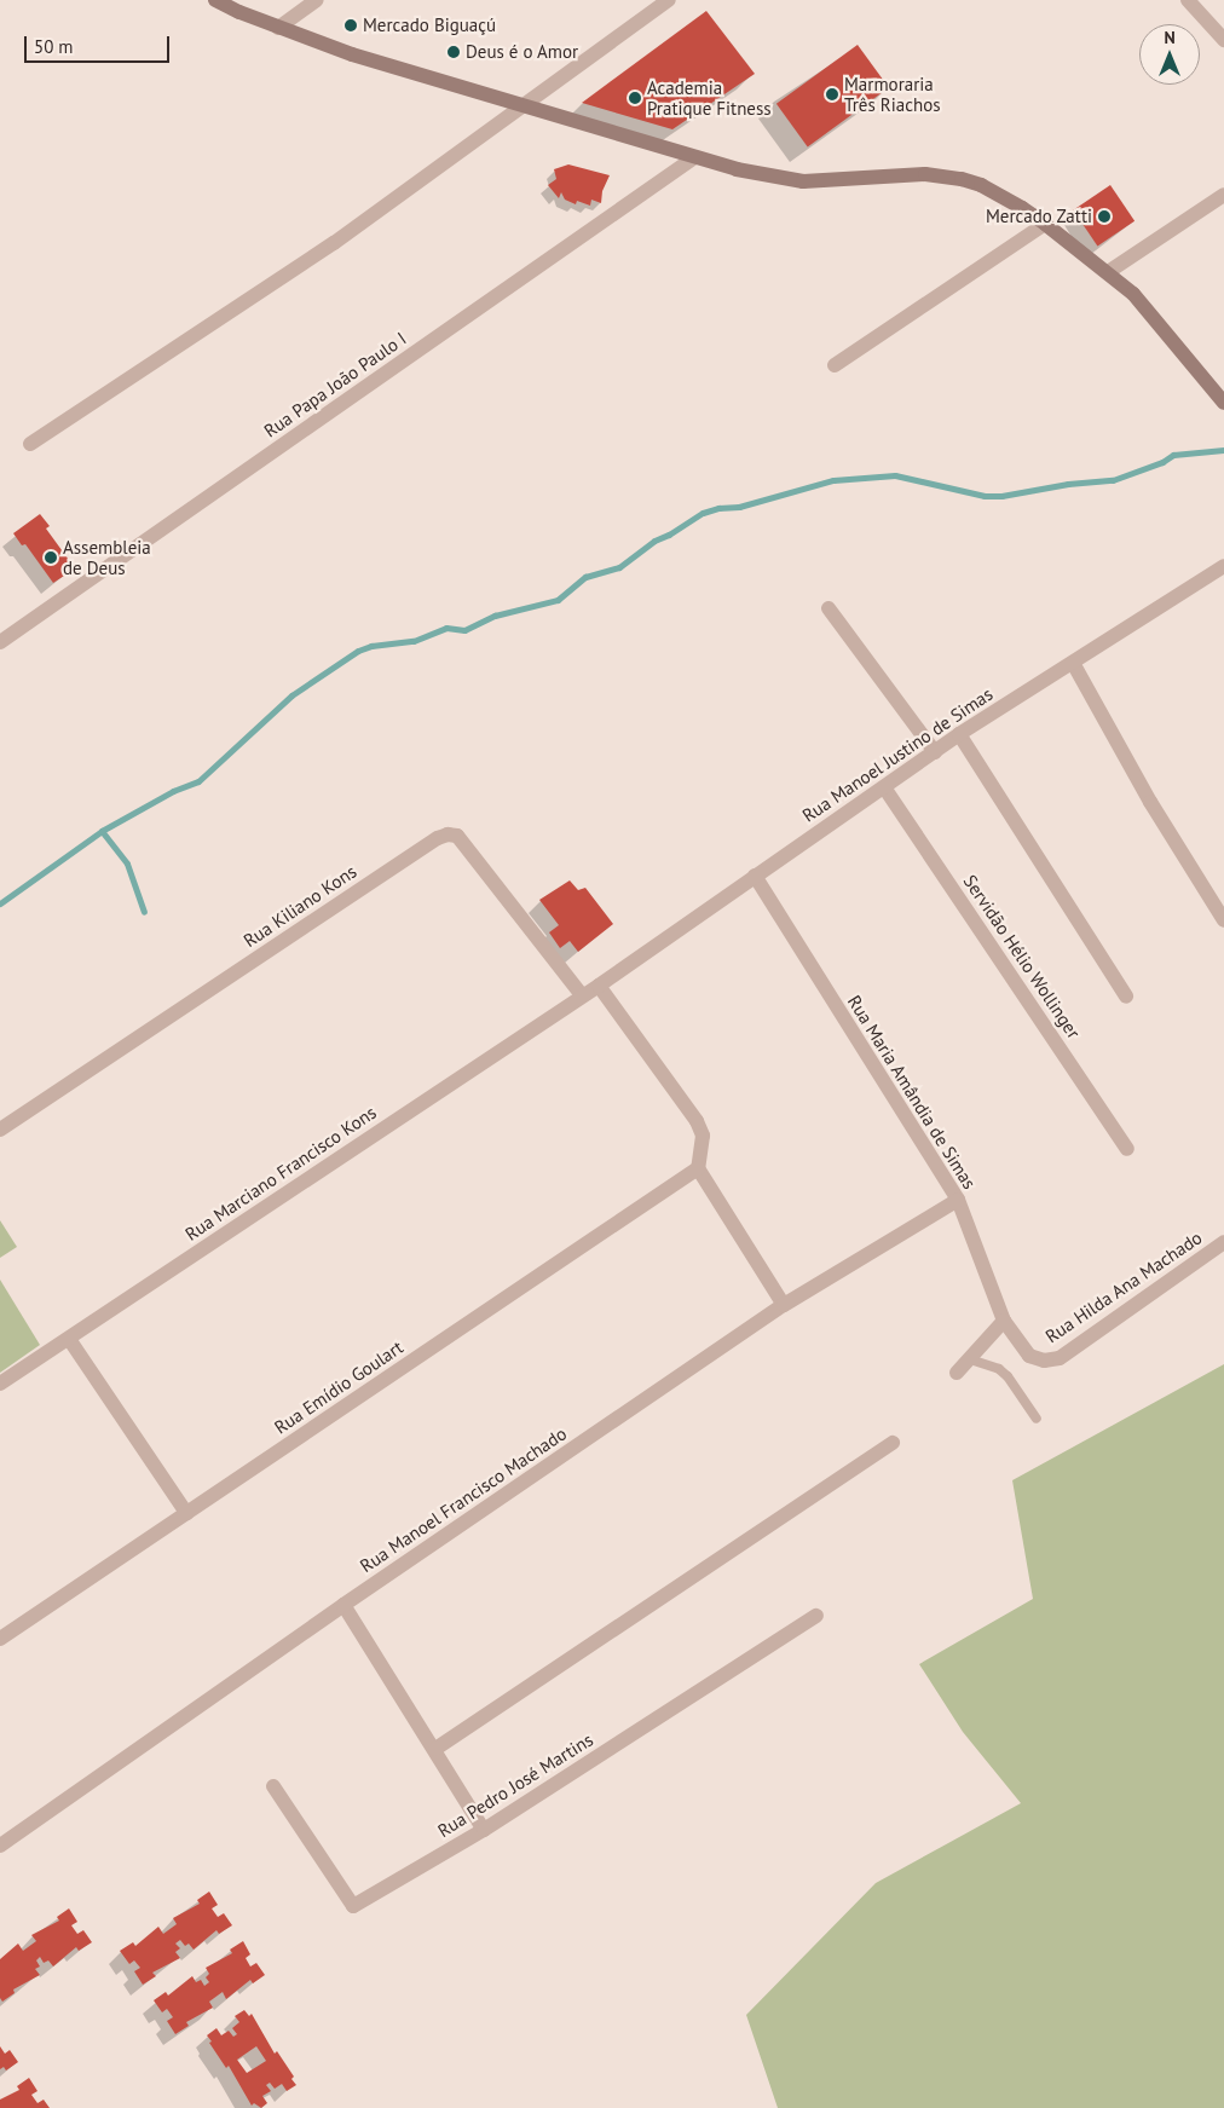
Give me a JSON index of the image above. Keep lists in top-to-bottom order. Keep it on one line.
{"streets":{"street":["Rua Papa João Paulo I","Rua Manoel Justino de Simas","Rua Kiliano Kons","Servidão Hélio Wollinger","Rua Maria Amândia de Simas","Rua Marciano Francisco Kons","Rua Hilda Ana Machado","Rua Emídio Goulart","Rua Manoel Francisco Machado","Rua Pedro José Martins"]},"crossings":[["Rua Manoel Justino de Simas","Servidão Hélio Wollinger"],["Rua Manoel Justino de Simas","Rua Maria Amândia de Simas"],["Rua Manoel Justino de Simas","Rua Marciano Francisco Kons"],["Rua Kiliano Kons","Rua Marciano Francisco Kons"],["Rua Maria Amândia de Simas","Rua Hilda Ana Machado"],["Rua Maria Amândia de Simas","Rua Manoel Francisco Machado"]],"places":["Mercado Biguaçú","Deus é o Amor","Marmoraria Três Riachos","Academia Pratique Fitness","Mercado Zatti","Assembleia de Deus"],"scale_bar":"50 m","north":"top"}
